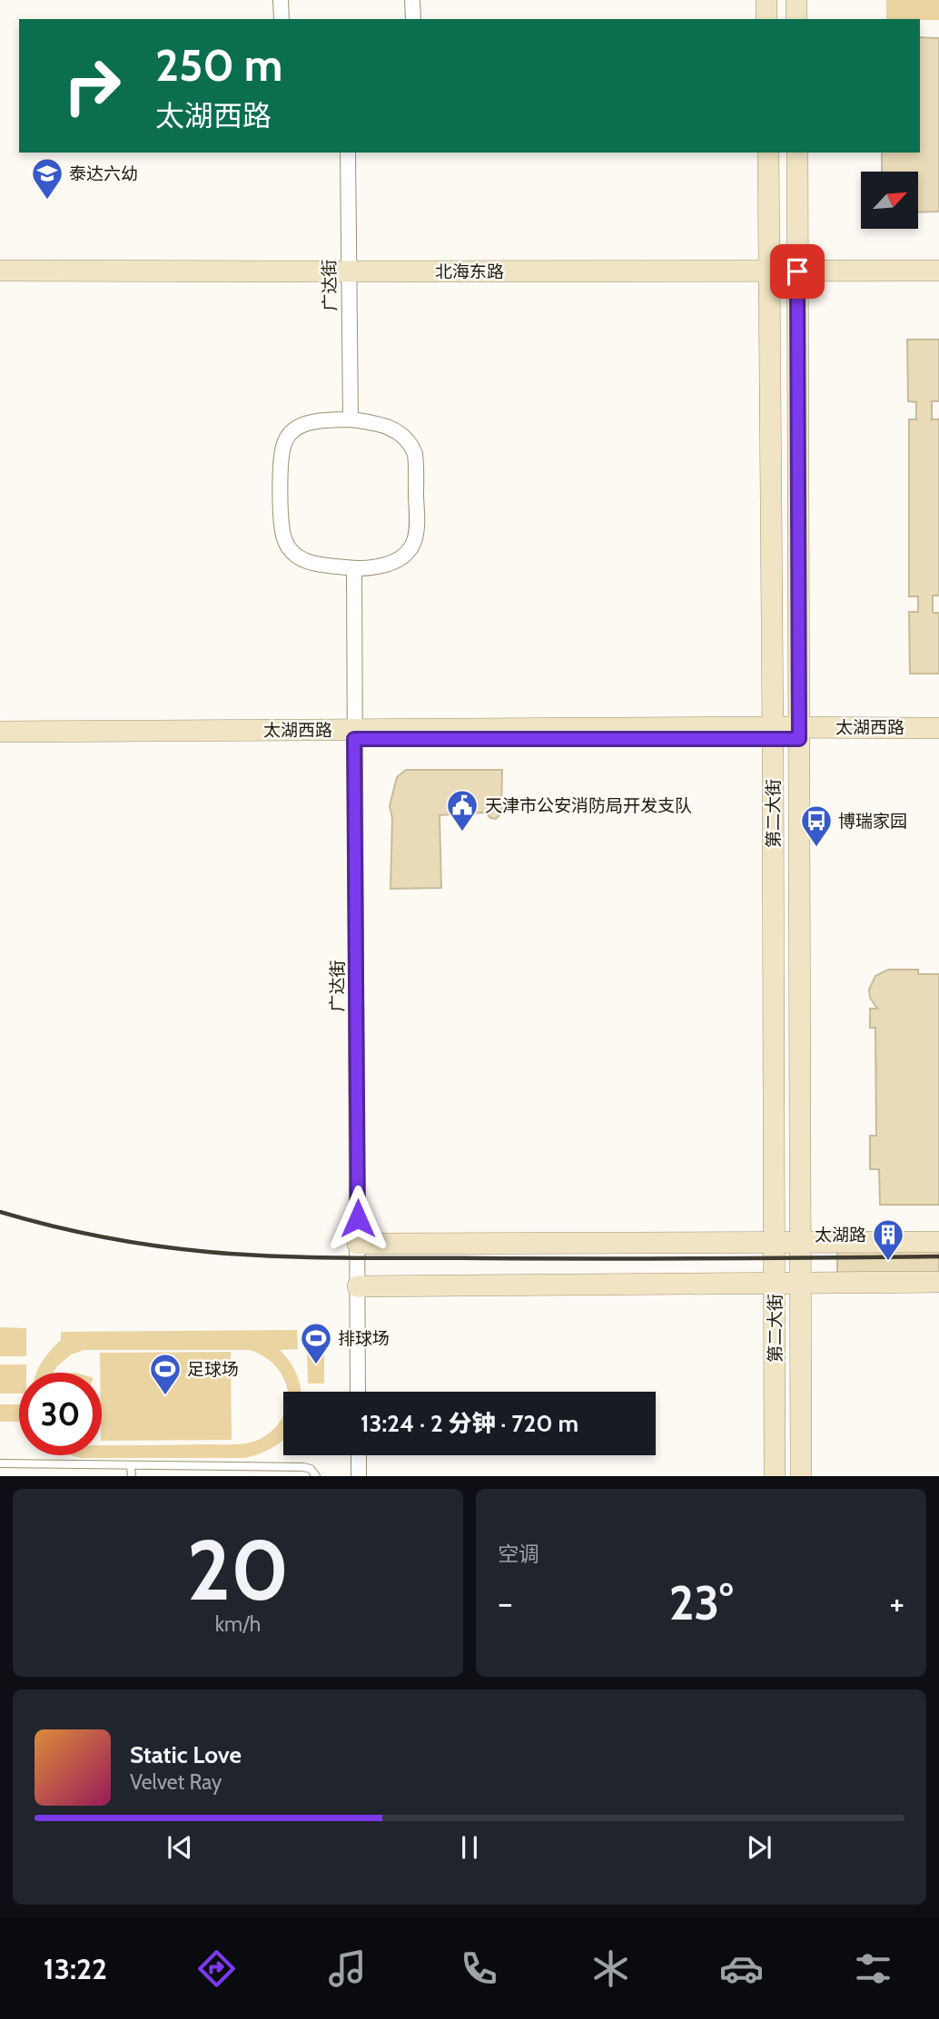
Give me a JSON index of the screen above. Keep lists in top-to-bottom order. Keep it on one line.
{"streets":{"main road":["北海东路","太湖西路","第二大街"],"street":["广达街"]},"crossings":[["北海东路","广达街"],["北海东路","第二大街"],["广达街","太湖西路"],["太湖西路","第二大街"]],"places":{"school or university":["泰达六幼"],"public building":["天津市公安消防局开发支队"],"bus stop":["博瑞家园"],"building":["太湖路"],"sports":["排球场","足球场"]},"north":"top right","page":{"turn":["250 m","太湖西路"],"limit":"30","trip":"13:24 · 2 分钟 · 720 m","tile":[["20","km/h"],"空调"],"heat":["−","23°","+"],"song":["Static Love","Velvet Ray"],"tabs":"13:22"}}
